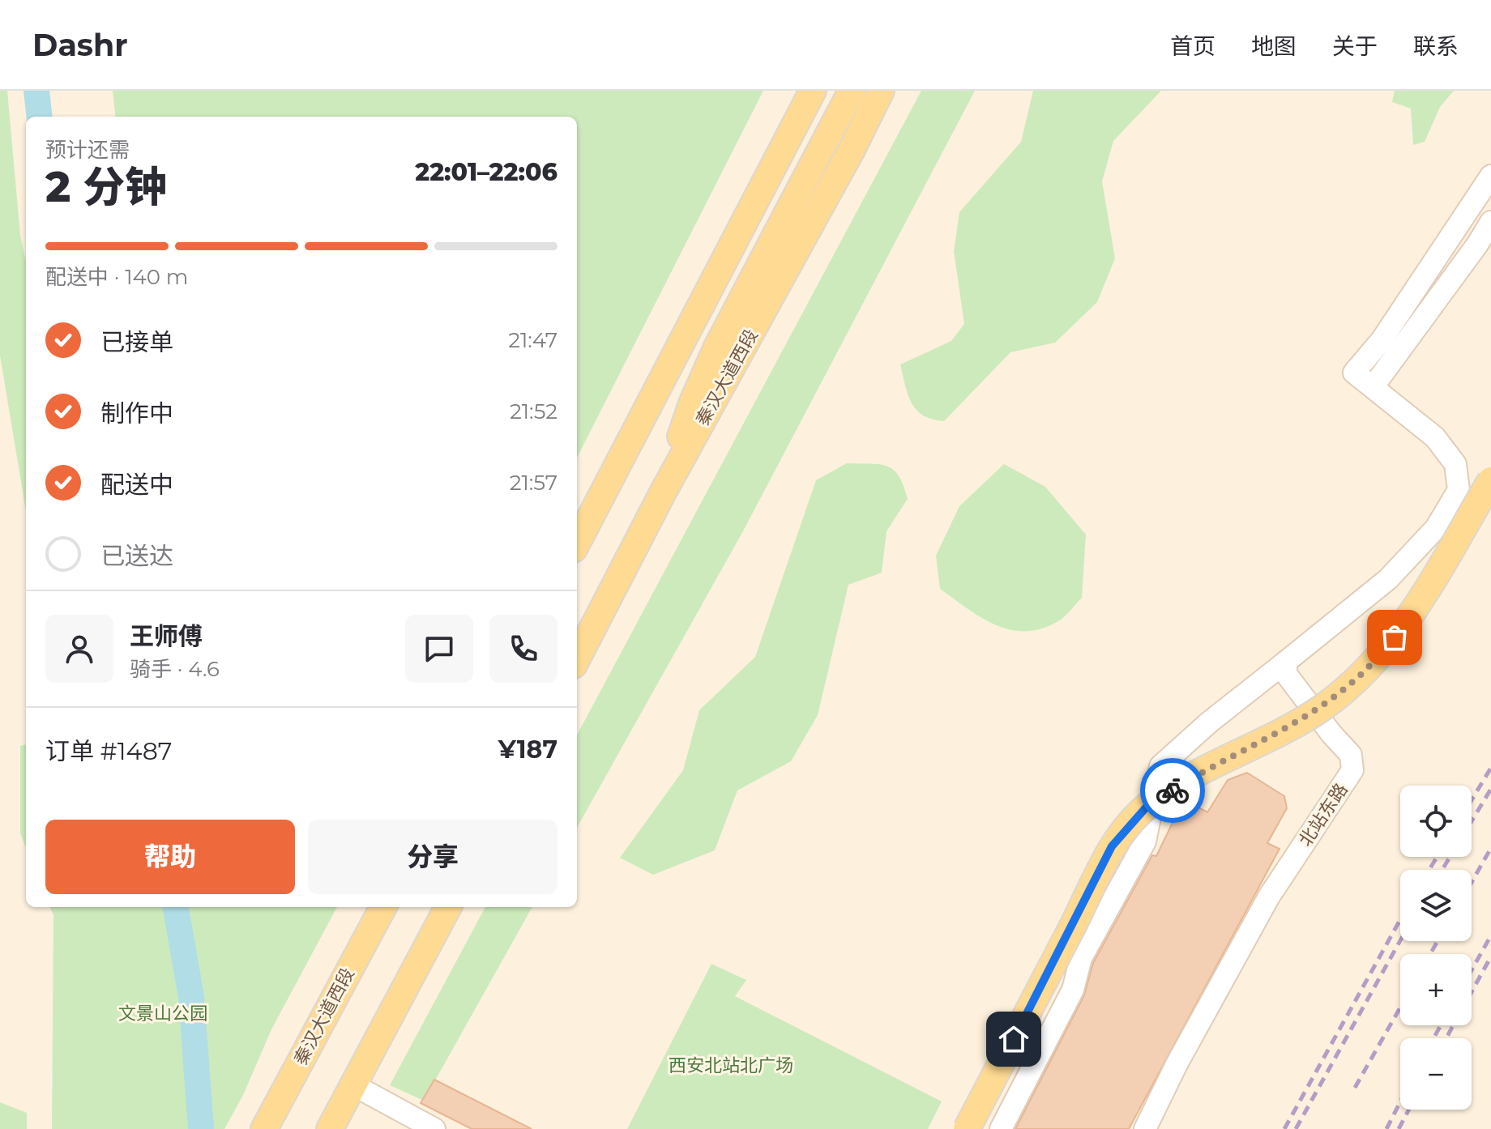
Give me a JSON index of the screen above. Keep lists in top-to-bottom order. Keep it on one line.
{"streets":{"main road":["秦汉大道西段"],"street":["北站东路"]},"parks":["文景山公园","西安北站北广场"],"page":{"header":"Dashr","nav":["首页","地图","关于","联系"],"heading":["2 分钟","预计还需","22:01–22:06"],"panel":["王师傅","骑手 · 4.6","订单 #1487","¥187"],"bar":"配送中 · 140 m","list":[["已接单","21:47"],["制作中","21:52"],["配送中","21:57"],"已送达"],"map_buttons":["+","−"],"buttons":["帮助","分享"]}}
